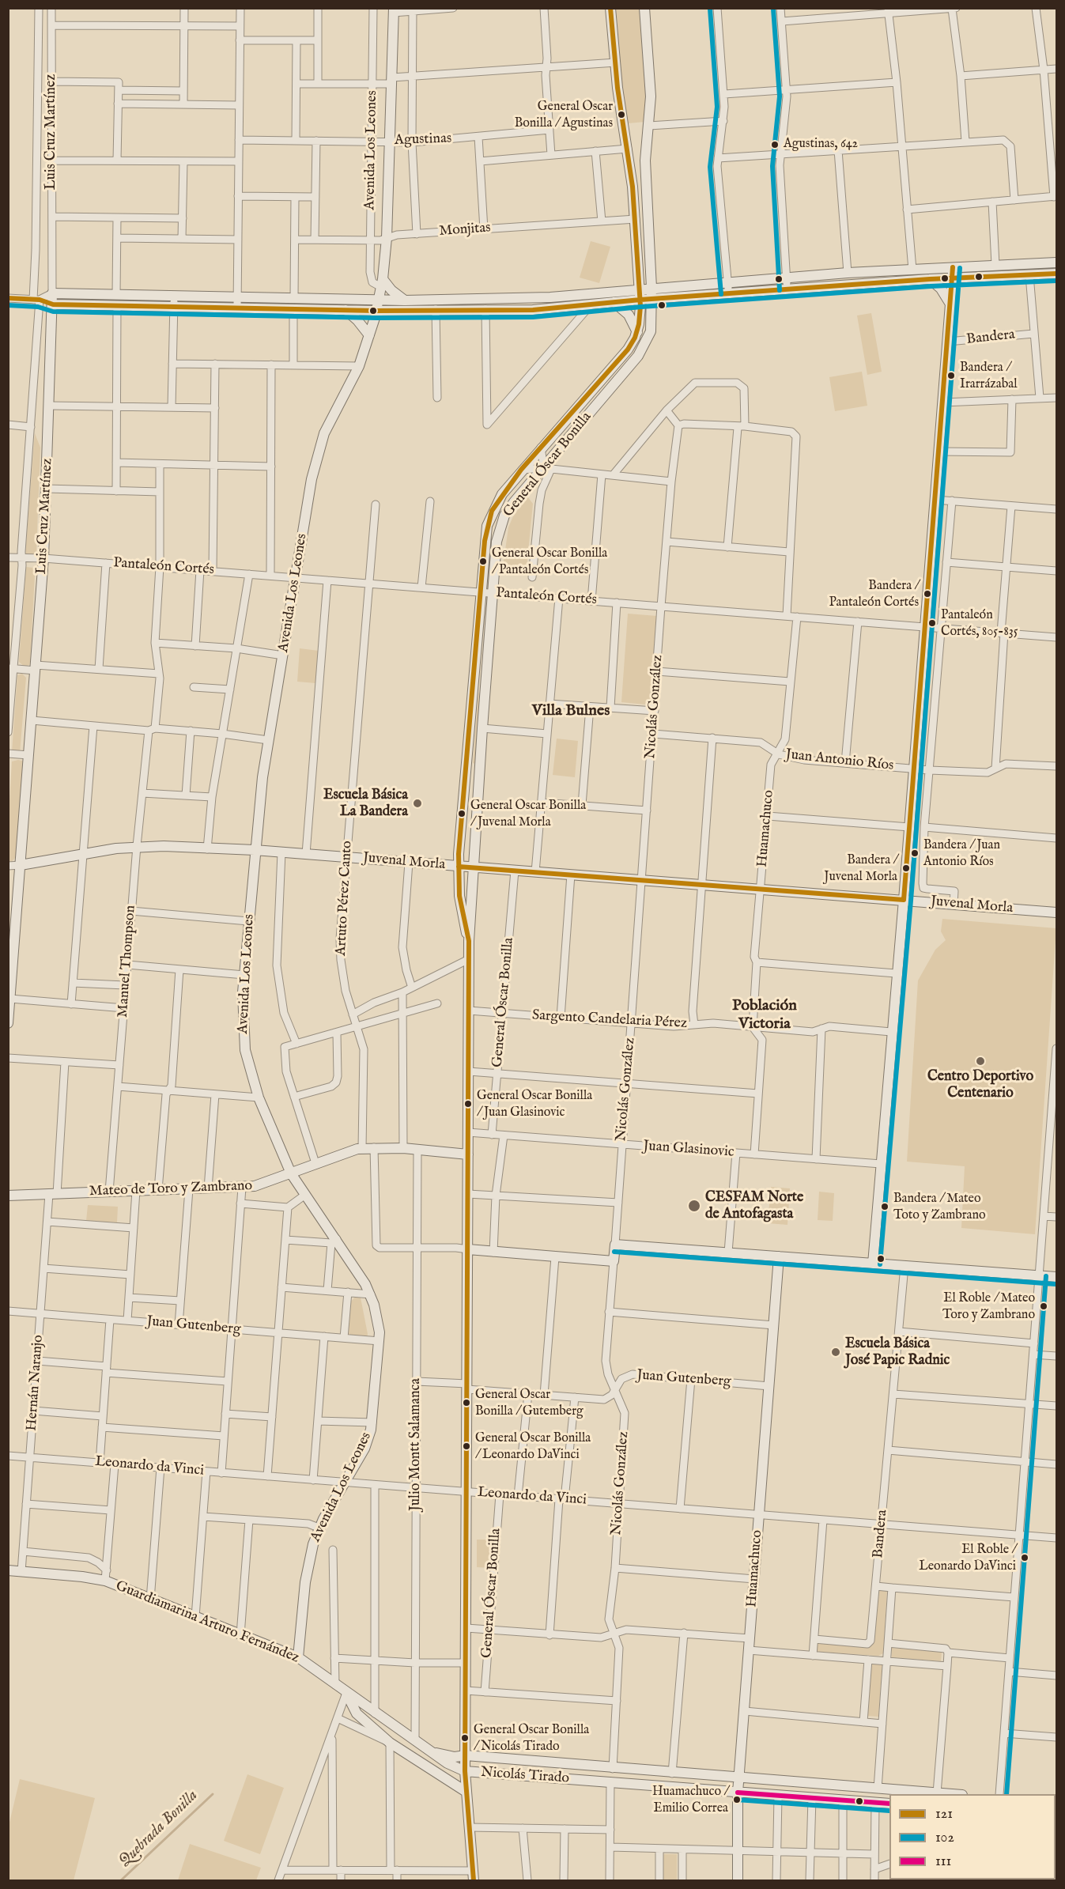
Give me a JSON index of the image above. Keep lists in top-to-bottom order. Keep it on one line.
{"streets":{"street":["Luis Cruz Martínez","Agustinas","Avenida Los Leones","Monjitas","Bandera","General Óscar Bonilla","Pantaleón Cortés","Nicolás González","Juan Antonio Ríos","Huamachuco","Juvenal Morla","Artuto Pérez Canto","Manuel Thompson","Sargento Candelaria Pérez","Juan Glasinovic","Mateo de Toro y Zambrano","Juan Gutenberg","Hernán Naranjo","Julio Montt Salamanca","Leonardo da Vinci","Guardiamarina Arturo Fernández","Nicolás Tirado"]},"crossings":[["Luis Cruz Martínez","Pantaleón Cortés"],["Luis Cruz Martínez","Juvenal Morla"],["Agustinas","Avenida Los Leones"],["Avenida Los Leones","Monjitas"],["Avenida Los Leones","Pantaleón Cortés"],["Avenida Los Leones","Juvenal Morla"],["Avenida Los Leones","Mateo de Toro y Zambrano"],["Avenida Los Leones","Juan Gutenberg"],["Avenida Los Leones","Leonardo da Vinci"],["Avenida Los Leones","Guardiamarina Arturo Fernández"],["Monjitas","General Óscar Bonilla"],["Bandera","Pantaleón Cortés"],["Bandera","Juan Antonio Ríos"],["Bandera","Juvenal Morla"],["Bandera","Sargento Candelaria Pérez"],["Bandera","Juan Glasinovic"],["Bandera","Leonardo da Vinci"],["General Óscar Bonilla","Pantaleón Cortés"],["General Óscar Bonilla","Juvenal Morla"],["General Óscar Bonilla","Sargento Candelaria Pérez"],["General Óscar Bonilla","Juan Glasinovic"],["General Óscar Bonilla","Mateo de Toro y Zambrano"],["General Óscar Bonilla","Juan Gutenberg"],["General Óscar Bonilla","Leonardo da Vinci"],["General Óscar Bonilla","Nicolás Tirado"],["Pantaleón Cortés","Nicolás González"],["Pantaleón Cortés","Huamachuco"],["Pantaleón Cortés","Artuto Pérez Canto"],["Pantaleón Cortés","Manuel Thompson"],["Nicolás González","Juan Antonio Ríos"],["Nicolás González","Juvenal Morla"],["Nicolás González","Sargento Candelaria Pérez"],["Nicolás González","Juan Glasinovic"],["Nicolás González","Juan Gutenberg"],["Nicolás González","Leonardo da Vinci"],["Nicolás González","Nicolás Tirado"],["Juan Antonio Ríos","Huamachuco"],["Huamachuco","Juvenal Morla"],["Huamachuco","Sargento Candelaria Pérez"],["Huamachuco","Juan Glasinovic"],["Huamachuco","Juan Gutenberg"],["Huamachuco","Leonardo da Vinci"],["Huamachuco","Nicolás Tirado"],["Juvenal Morla","Artuto Pérez Canto"],["Juvenal Morla","Manuel Thompson"],["Artuto Pérez Canto","Mateo de Toro y Zambrano"],["Manuel Thompson","Mateo de Toro y Zambrano"],["Mateo de Toro y Zambrano","Hernán Naranjo"],["Mateo de Toro y Zambrano","Julio Montt Salamanca"],["Juan Gutenberg","Hernán Naranjo"],["Juan Gutenberg","Julio Montt Salamanca"],["Hernán Naranjo","Leonardo da Vinci"],["Hernán Naranjo","Guardiamarina Arturo Fernández"],["Julio Montt Salamanca","Leonardo da Vinci"],["Julio Montt Salamanca","Guardiamarina Arturo Fernández"],["Guardiamarina Arturo Fernández","Nicolás Tirado"]],"districts":["Villa Bulnes","Población Victoria"],"water":["Quebrada Bonilla"],"places":["General Oscar Bonilla / Agustinas","Agustinas, 642","Bandera / Irarrázabal","General Oscar Bonilla / Pantaleón Cortés","Bandera / Pantaleón Cortés","Pantaleón Cortés, 805-835","Escuela Básica La Bandera","General Oscar Bonilla / Juvenal Morla","Bandera / Juan Antonio Ríos","Bandera / Juvenal Morla","Centro Deportivo Centenario","General Oscar Bonilla / Juan Glasinovic","CESFAM Norte de Antofagasta","Bandera / Mateo Toto y Zambrano","El Roble / Mateo Toro y Zambrano","Escuela Básica José Papic Radnic","General Oscar Bonilla / Gutemberg","General Oscar Bonilla / Leonardo DaVinci","El Roble / Leonardo DaVinci","General Oscar Bonilla / Nicolás Tirado","Huamachuco / Emilio Correa"],"lines":["transit line 121","transit line 102","transit line 111"],"legend":["121","102","111"]}
